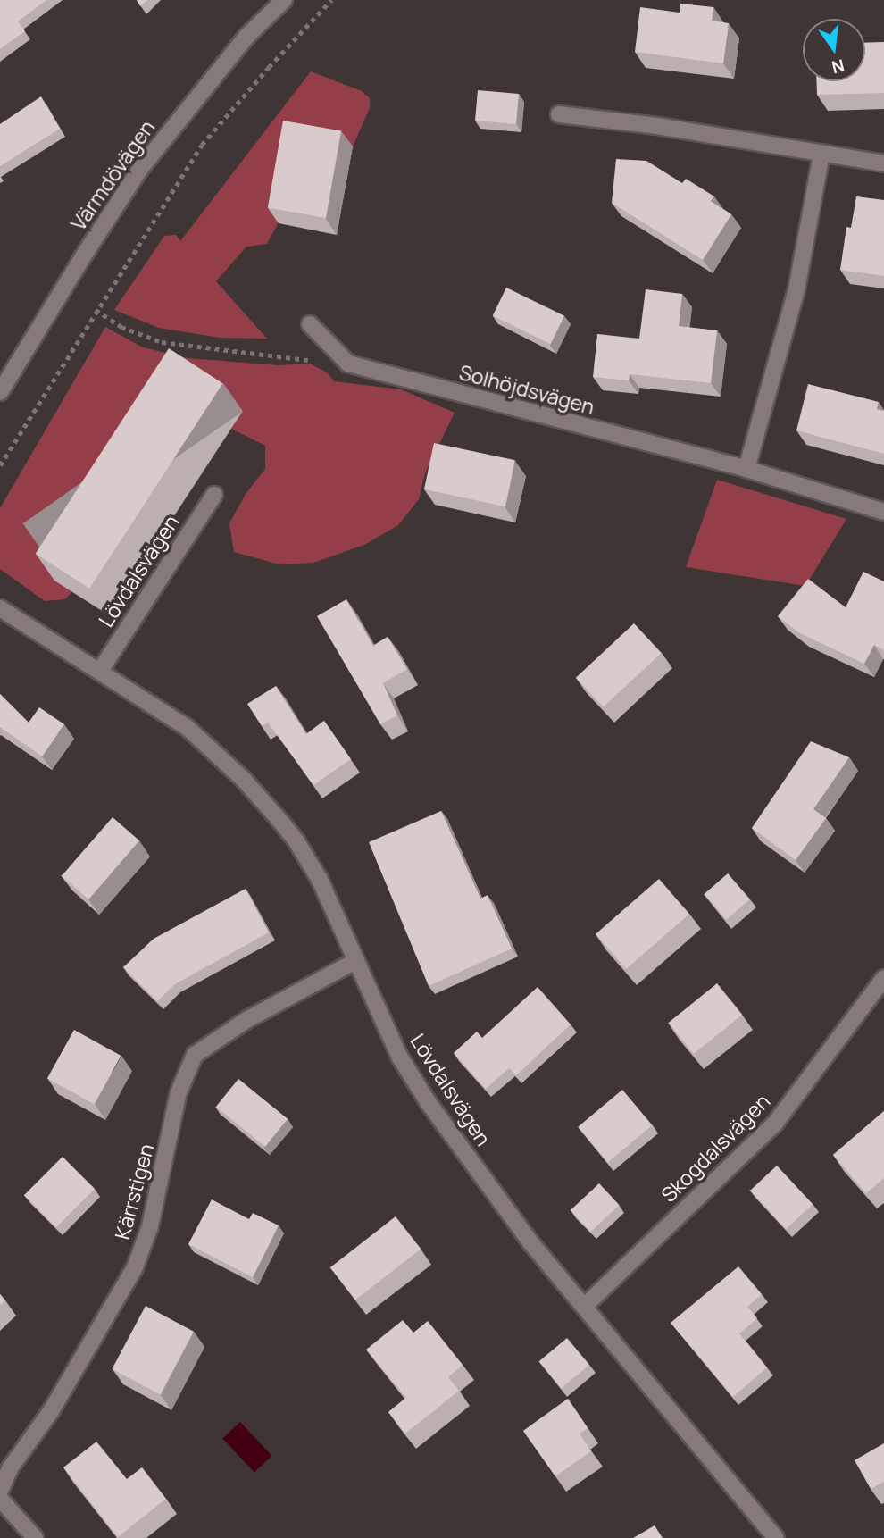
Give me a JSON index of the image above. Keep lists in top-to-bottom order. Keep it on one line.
{"streets":{"street":["Värmdövägen","Solhöjdsvägen","Lövdalsvägen","Skogdalsvägen","Kärrstigen"]},"crossings":[["Lövdalsvägen","Skogdalsvägen"],["Lövdalsvägen","Kärrstigen"]],"north":"bottom"}
